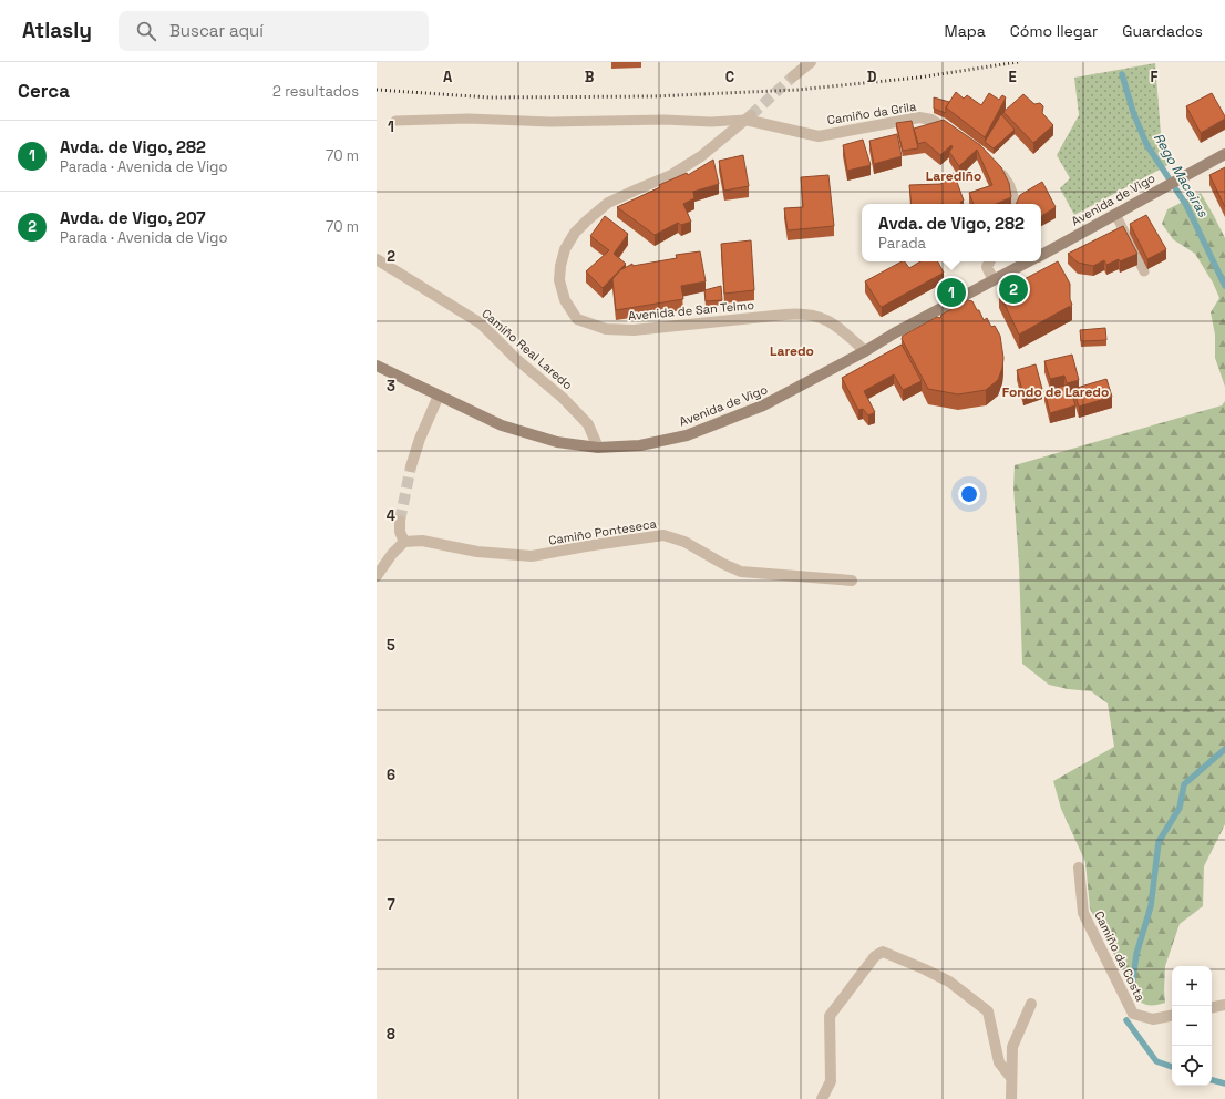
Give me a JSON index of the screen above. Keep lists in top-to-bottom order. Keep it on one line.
{"streets":{"main road":["Avenida de Vigo"],"street":["Camiño da Grila","Avenida de San Telmo","Camiño Real Laredo","Camiño Ponteseca","Camiño da Costa"]},"crossings":[["Camiño da Grila","Avenida de San Telmo"],["Avenida de Vigo","Avenida de San Telmo"],["Avenida de Vigo","Camiño Real Laredo"]],"districts":["Larediño","Laredo","Fondo de Laredo"],"water":["Rego Maceiras"],"page":{"header":"Atlasly","search":"Buscar aquí","nav":["Mapa","Cómo llegar","Guardados"],"heading":["Cerca","2 resultados"],"list":[{"mark":"1","name":"Avda. de Vigo, 282","note":"Parada · Avenida de Vigo","value":"70 m"},{"mark":"2","name":"Avda. de Vigo, 207","note":"Parada · Avenida de Vigo","value":"70 m"}],"popup":["Avda. de Vigo, 282","Parada"],"pins":["2","1"],"map_buttons":["+","−"]},"grid":{"columns":["A","B","C","D","E","F"],"rows":["1","2","3","4","5","6","7","8"]}}
